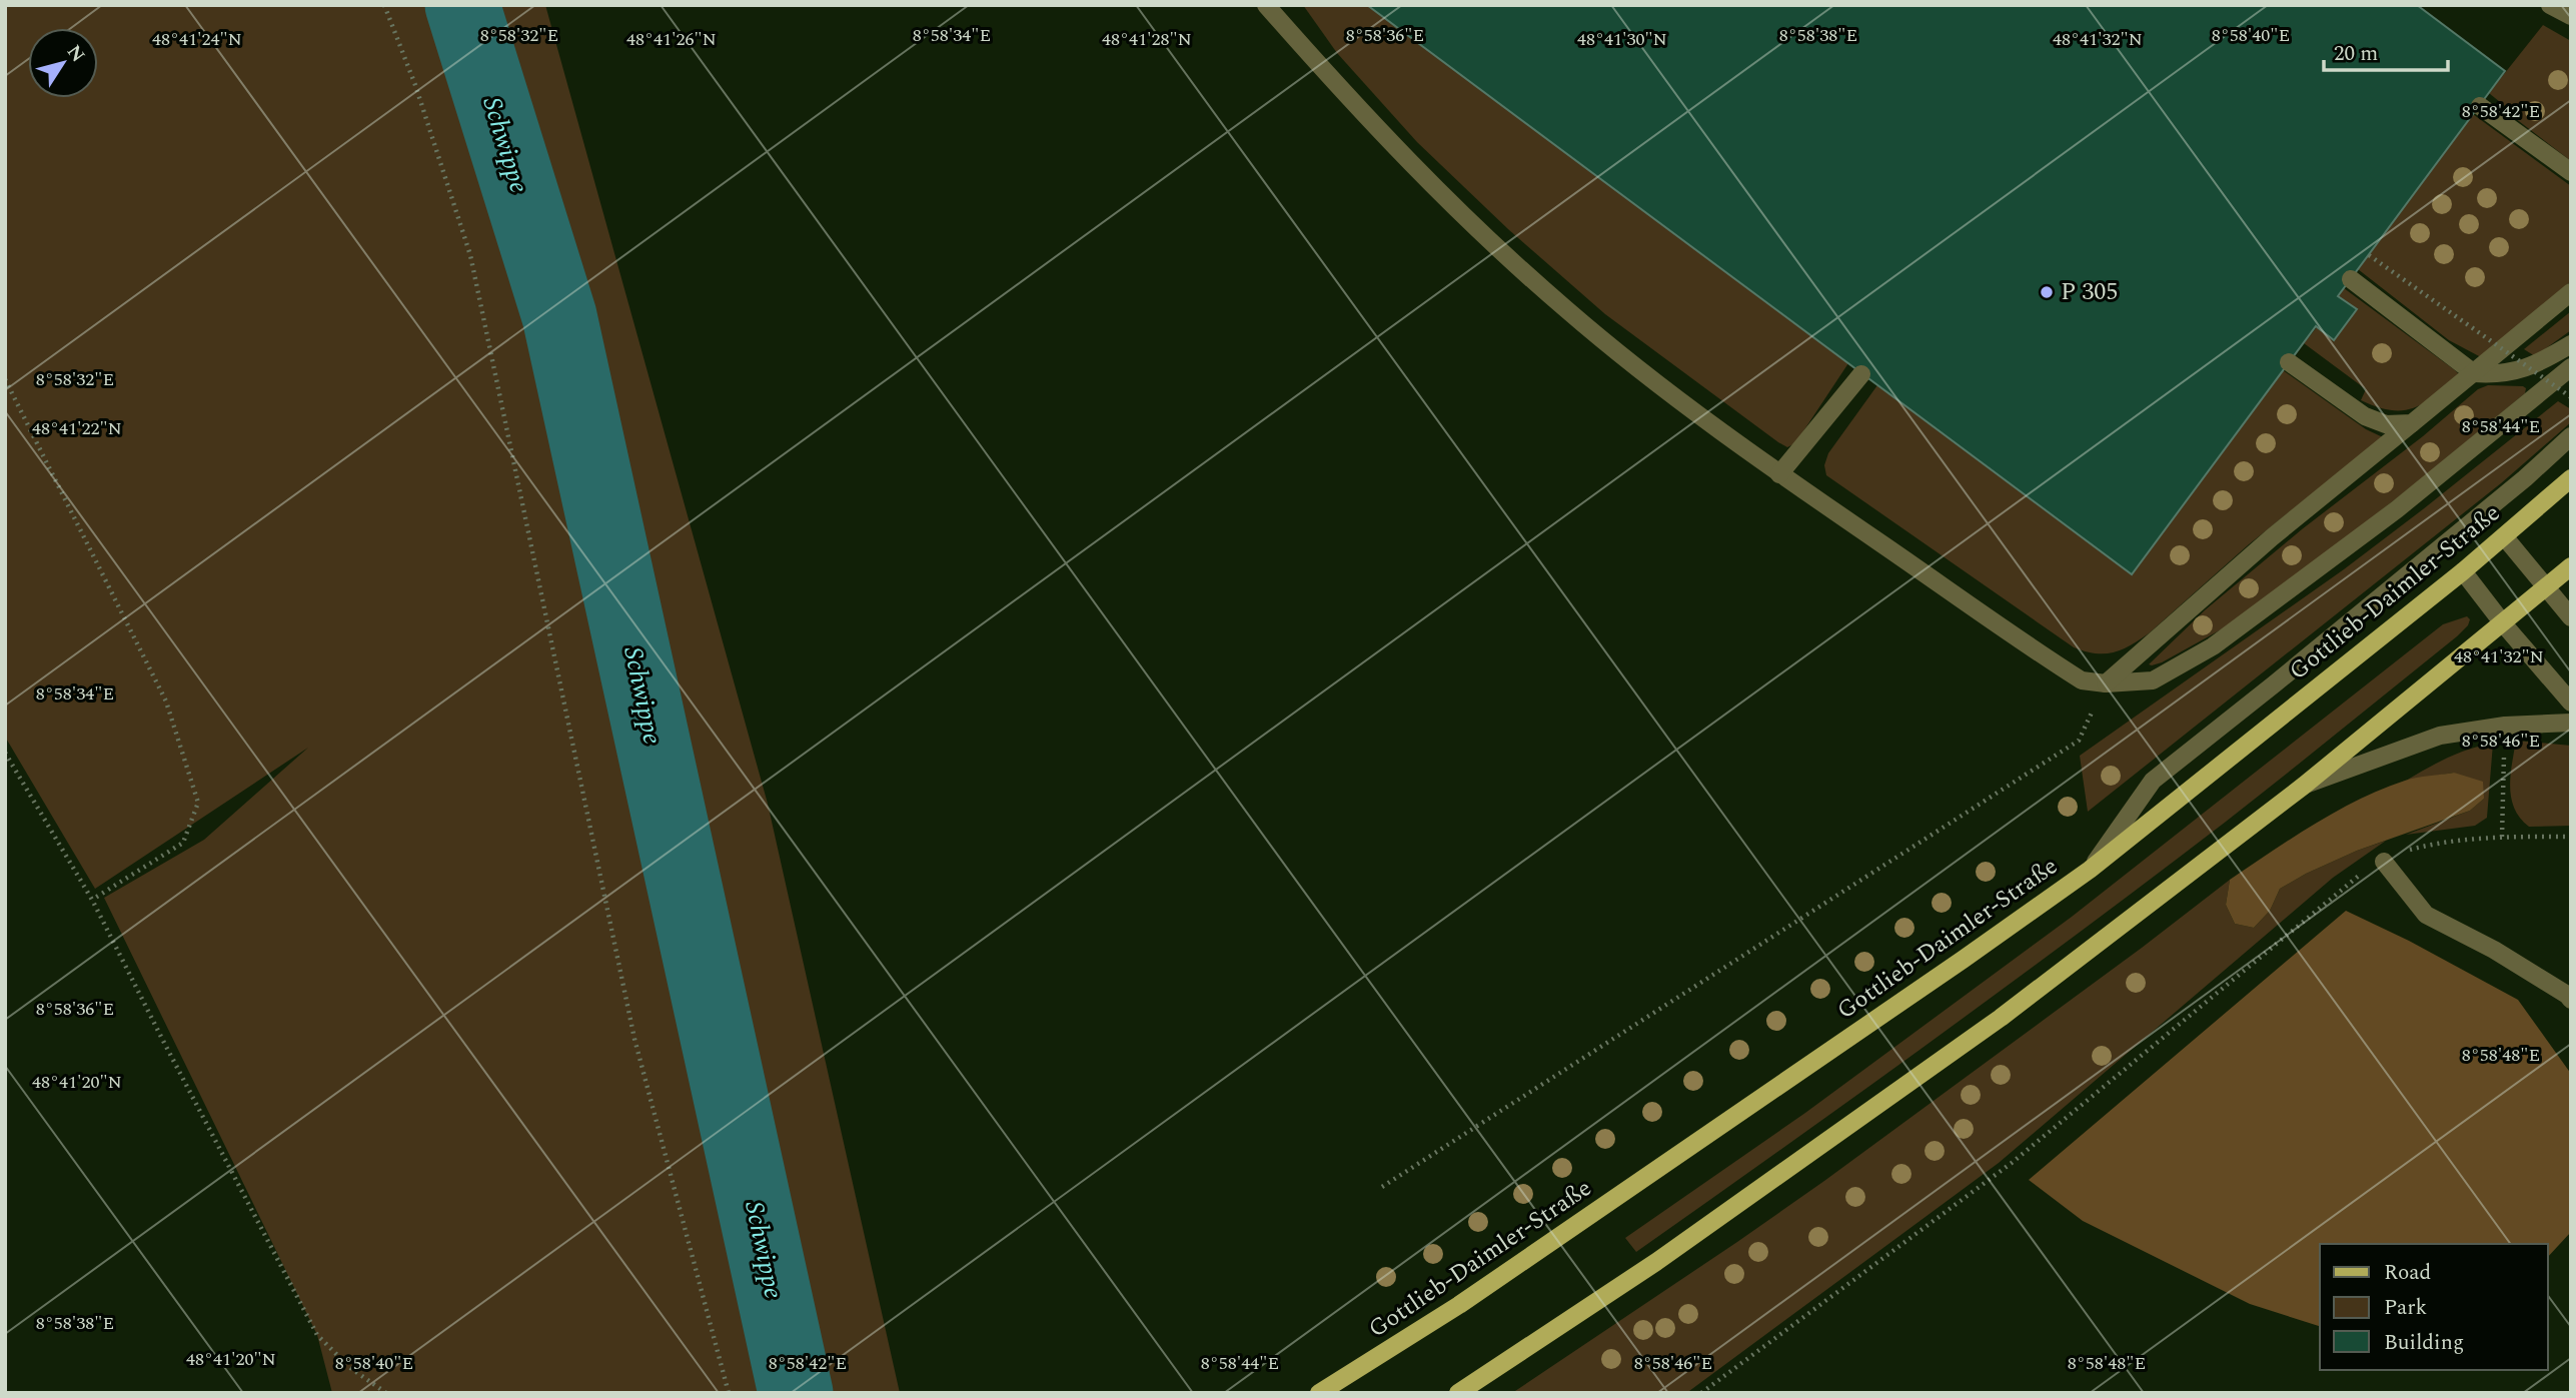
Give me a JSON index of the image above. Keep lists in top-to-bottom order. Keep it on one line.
{"streets":{"main road":["Gottlieb-Daimler-Straße"]},"water":["Schwippe"],"places":["P 305"],"legend":["Road","Park","Building"],"scale_bar":"20 m","north":"top right","coordinates":["8°58'38\"E","8°58'32\"E","8°58'34\"E","8°58'36\"E","8°58'40\"E","48°41'24\"N","48°41'26\"N","48°41'28\"N","48°41'30\"N","48°41'32\"N","8°58'42\"E","8°58'44\"E","48°41'22\"N","8°58'46\"E","8°58'48\"E","48°41'20\"N"]}
